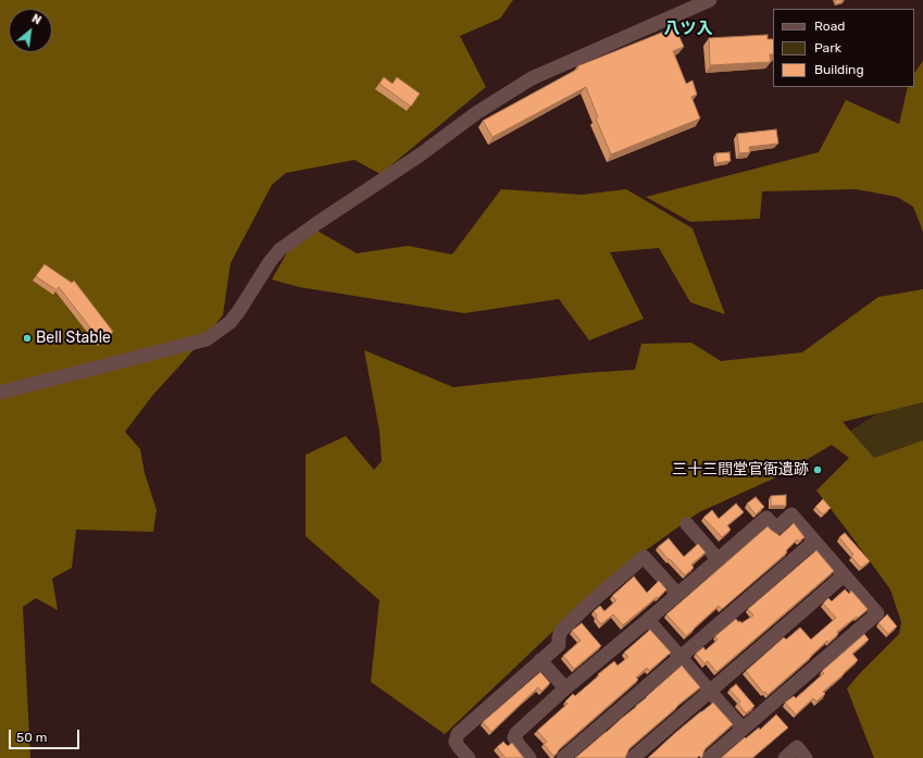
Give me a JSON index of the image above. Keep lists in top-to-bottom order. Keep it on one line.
{"districts":["八ツ入"],"places":["Bell Stable","三十三間堂官衙遺跡"],"legend":["Road","Park","Building"],"scale_bar":"50 m","north":"top right"}
